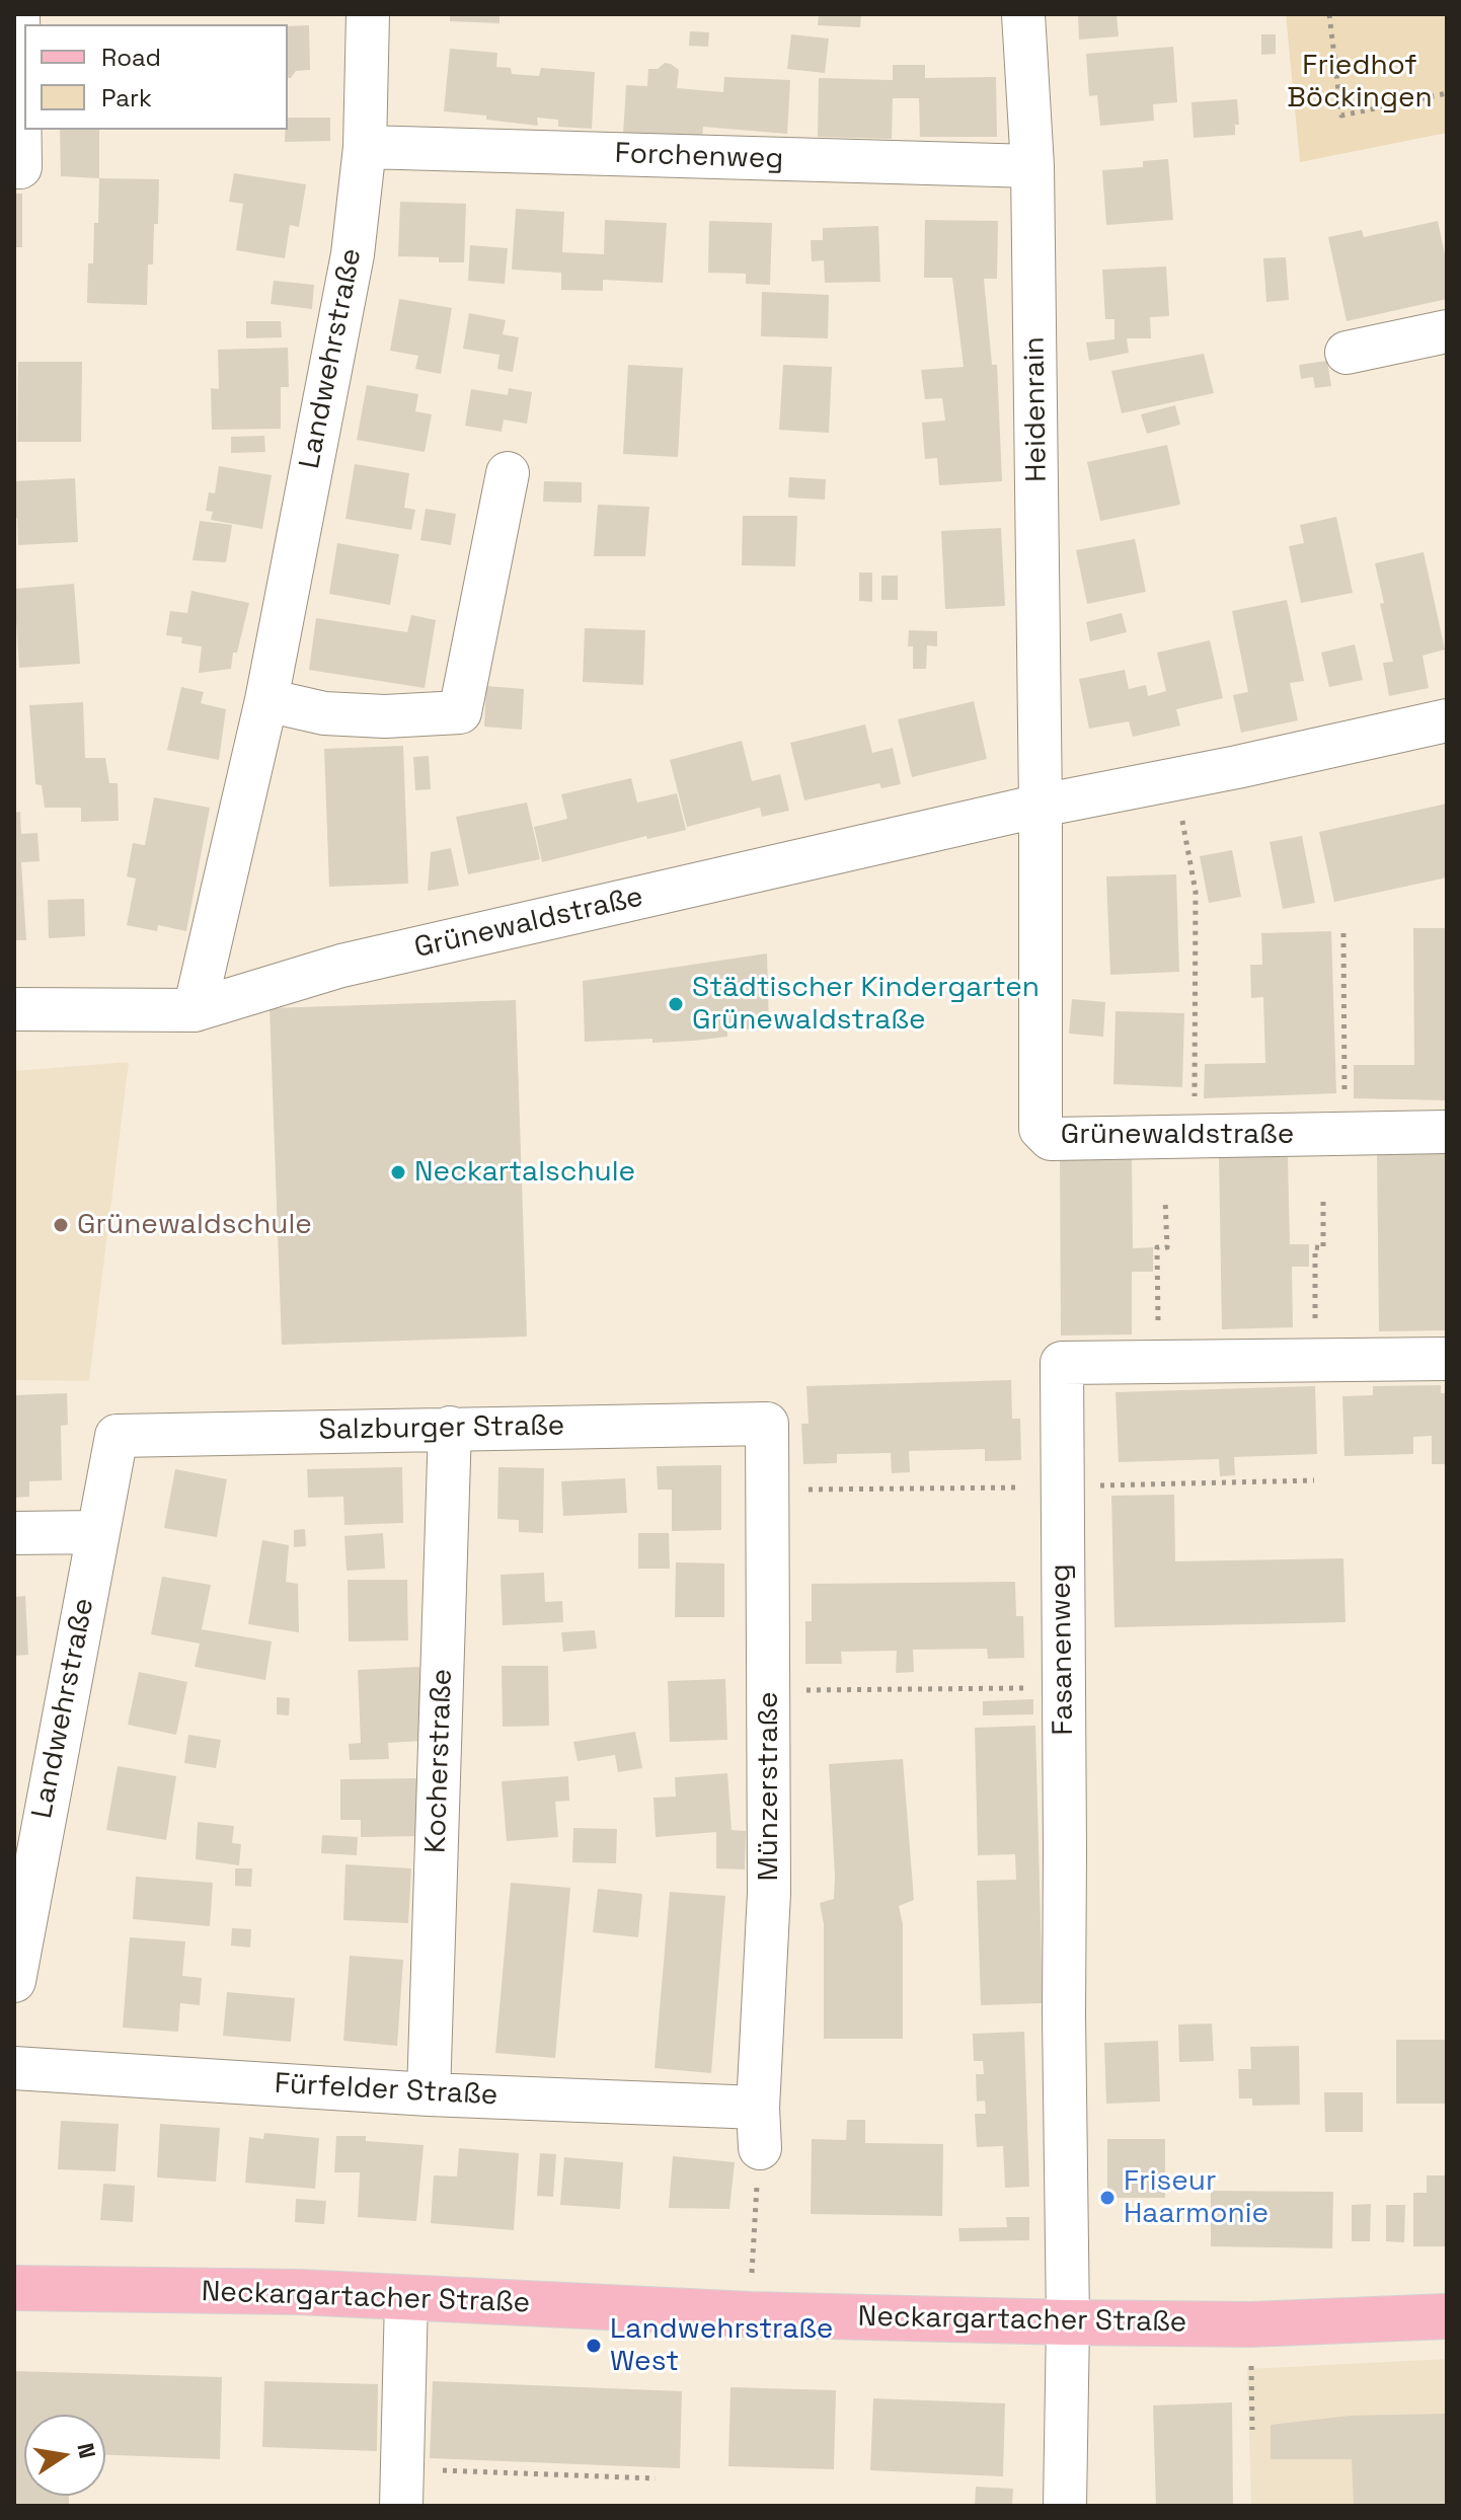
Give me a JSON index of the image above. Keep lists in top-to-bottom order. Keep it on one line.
{"streets":{"main road":["Neckargartacher Straße"],"street":["Forchenweg","Landwehrstraße","Heidenrain","Grünewaldstraße","Salzburger Straße","Fasanenweg","Kocherstraße","Münzerstraße","Fürfelder Straße"]},"crossings":[["Forchenweg","Landwehrstraße"],["Forchenweg","Heidenrain"],["Landwehrstraße","Grünewaldstraße"],["Landwehrstraße","Salzburger Straße"],["Heidenrain","Grünewaldstraße"],["Salzburger Straße","Kocherstraße"],["Salzburger Straße","Münzerstraße"],["Fasanenweg","Neckargartacher Straße"],["Kocherstraße","Fürfelder Straße"],["Münzerstraße","Fürfelder Straße"]],"parks":["Friedhof Böckingen"],"places":["Städtischer Kindergarten Grünewaldstraße","Neckartalschule","Grünewaldschule","Friseur Haarmonie","Landwehrstraße West"],"legend":["Road","Park"],"north":"right"}
